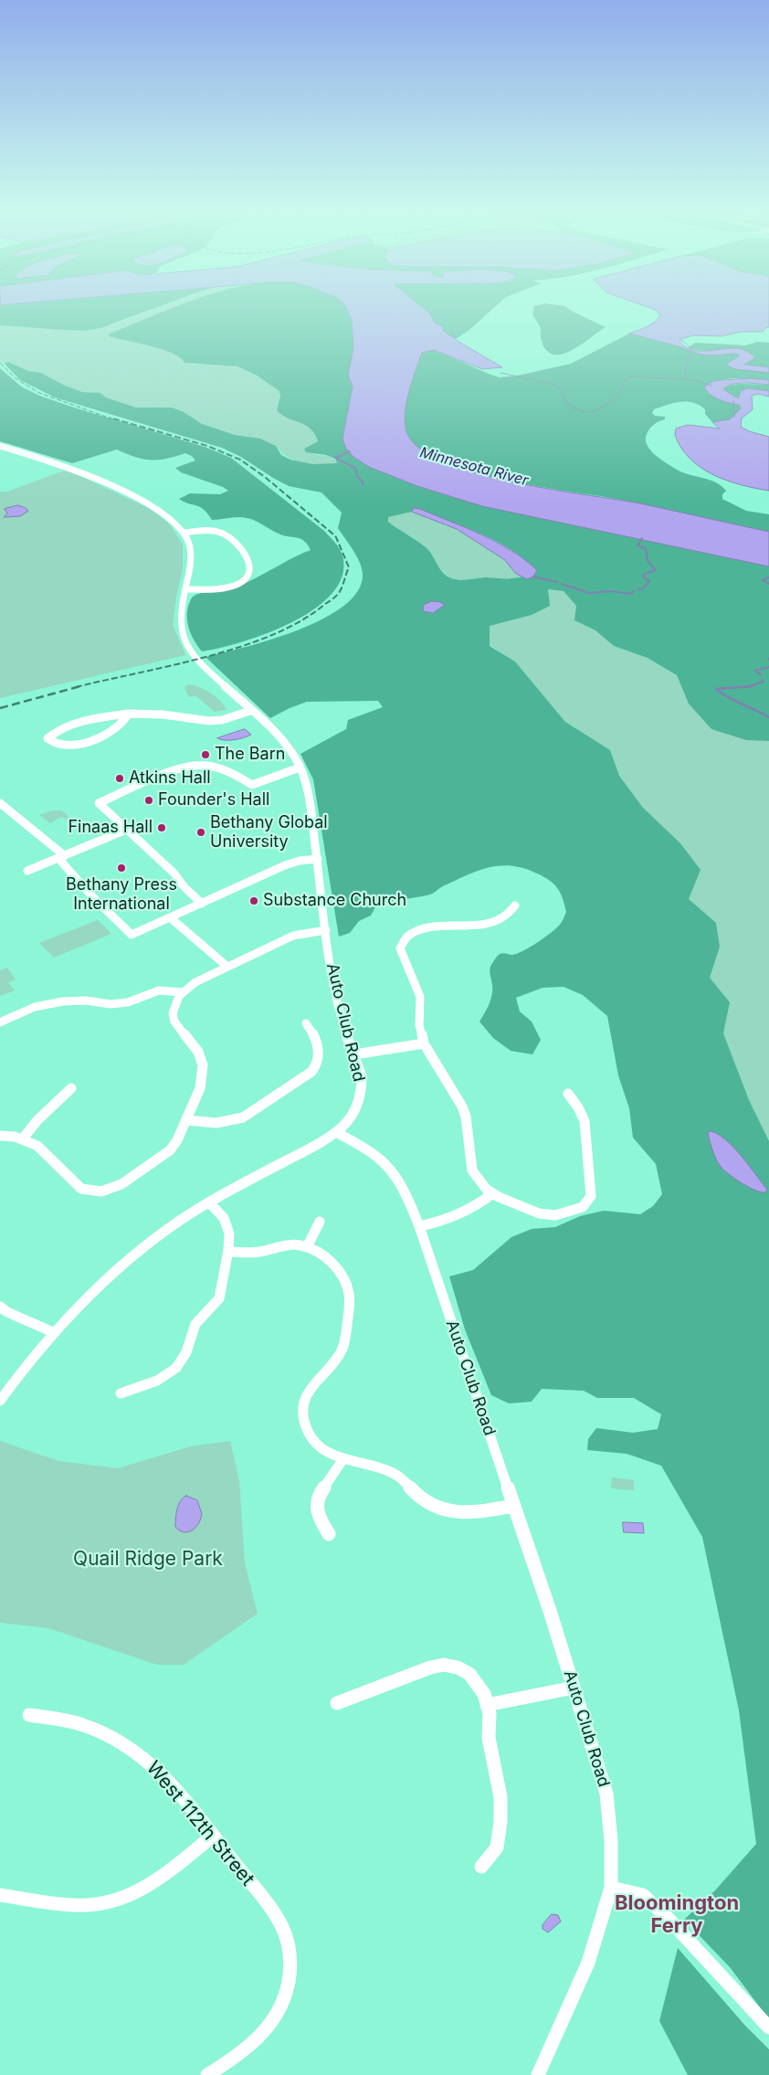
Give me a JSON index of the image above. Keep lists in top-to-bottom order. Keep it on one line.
{"streets":{"street":["Auto Club Road","West 112th Street"]},"districts":["Bloomington Ferry"],"water":["Minnesota River"],"parks":["Quail Ridge Park"],"places":["The Barn","Atkins Hall","Founder's Hall","Finaas Hall","Bethany Global University","Bethany Press International","Substance Church"]}
